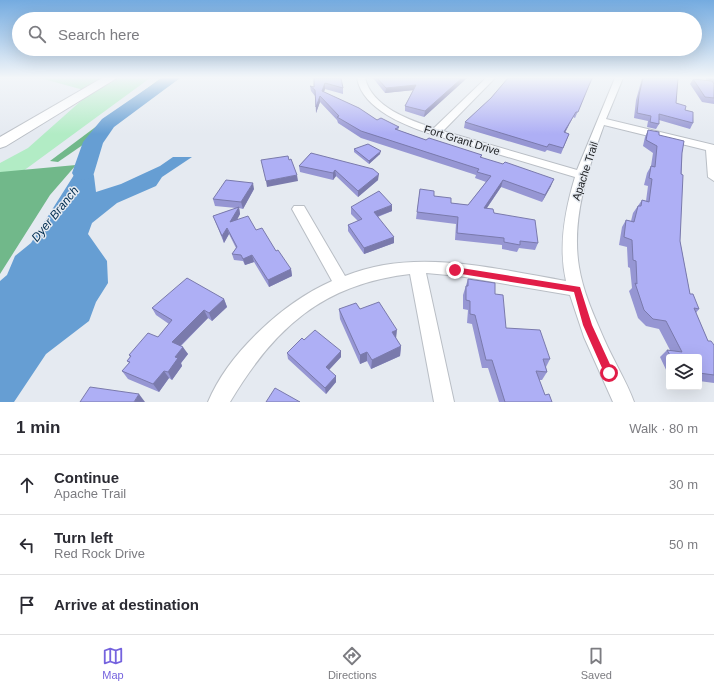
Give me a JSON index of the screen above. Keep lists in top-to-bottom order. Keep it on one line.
{"streets":{"street":["Fort Grant Drive","Apache Trail"]},"crossings":[["Fort Grant Drive","Apache Trail"]],"water":["Dyer Branch"],"page":{"search":"Search here","heading":["1 min","Walk · 80 m"],"list":[["Continue","Apache Trail","30 m"],["Turn left","Red Rock Drive","50 m"],"Arrive at destination"],"nav":["Map","Directions","Saved"]}}
